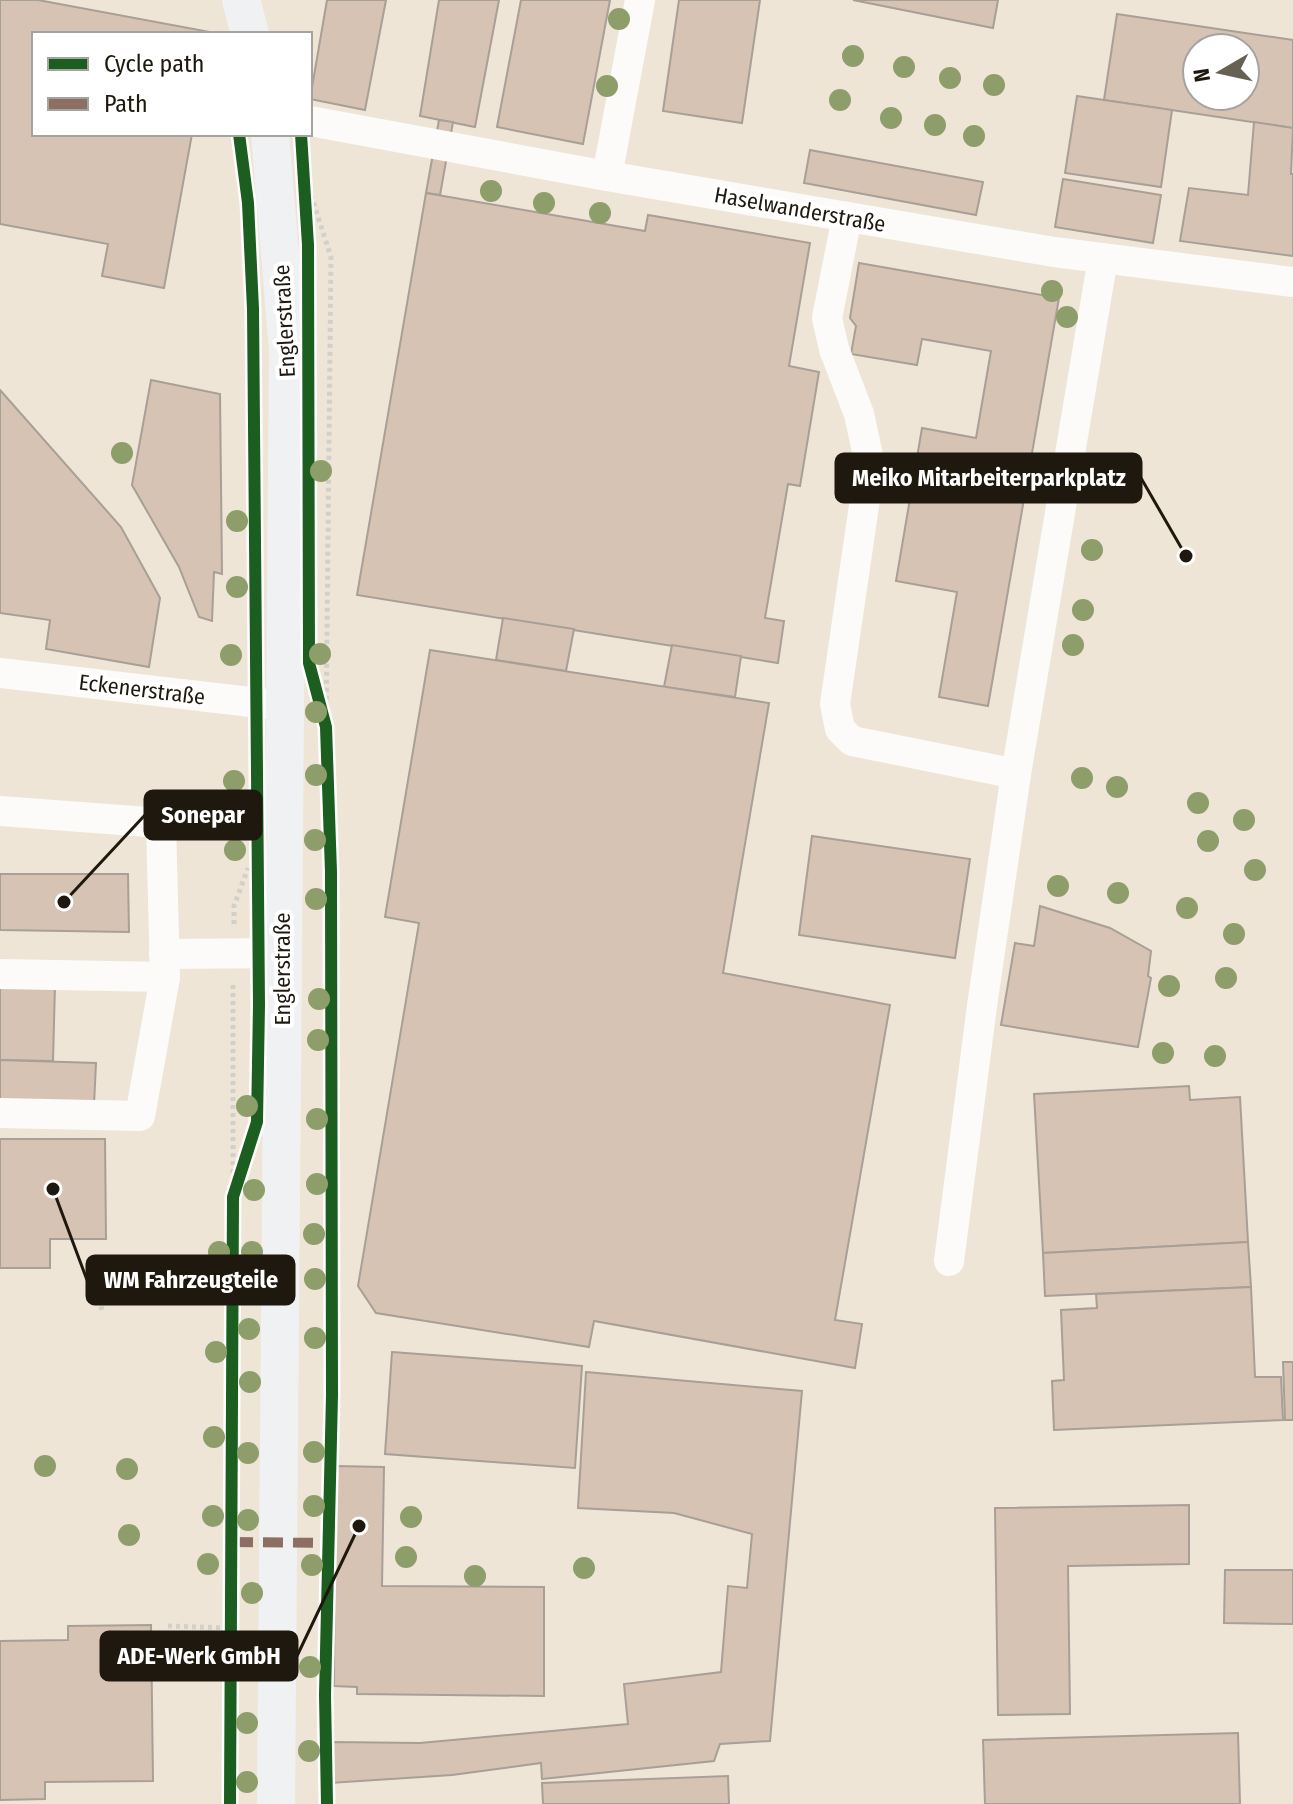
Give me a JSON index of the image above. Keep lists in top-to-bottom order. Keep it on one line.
{"streets":{"main road":["Englerstraße"],"street":["Haselwanderstraße","Eckenerstraße"]},"crossings":[["Englerstraße","Eckenerstraße"]],"places":["Meiko Mitarbeiterparkplatz","Sonepar","WM Fahrzeugteile","ADE-Werk GmbH"],"legend":["Cycle path","Path"],"north":"left"}
